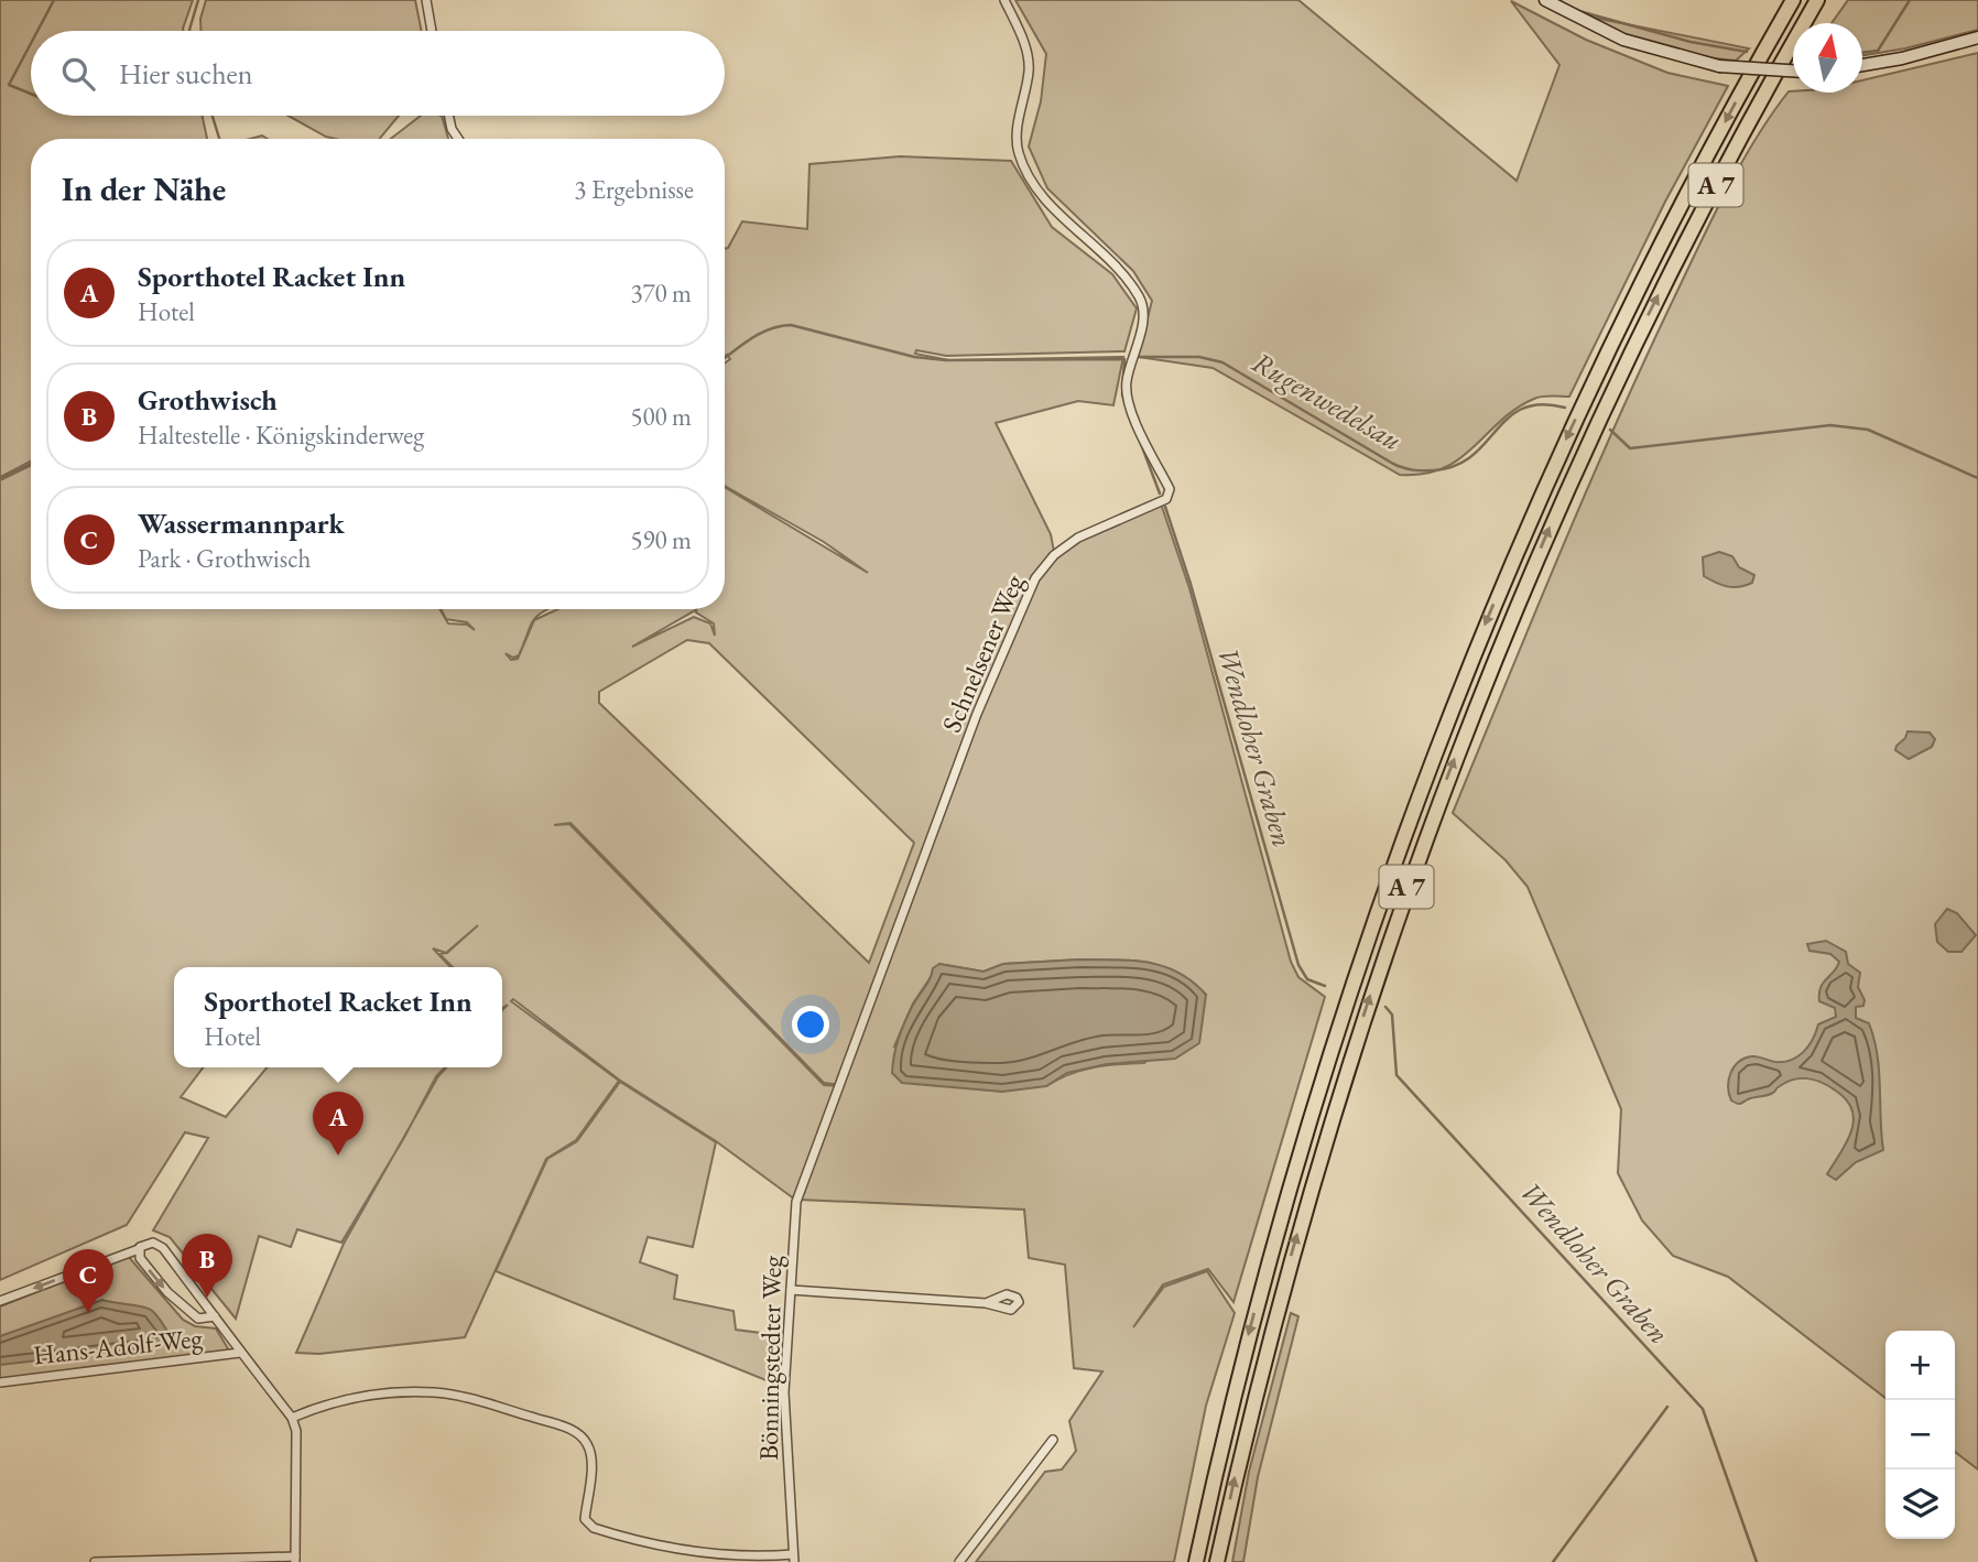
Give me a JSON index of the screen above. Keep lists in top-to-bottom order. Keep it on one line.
{"streets":{"highway":["A 7"],"street":["Schnelsener Weg","Hans-Adolf-Weg","Bönningstedter Weg"]},"crossings":[["Schnelsener Weg","Bönningstedter Weg"]],"water":["Rugenwedelsau","Wendloher Graben"],"north":"top","page":{"search":"Hier suchen","heading":["In der Nähe","3 Ergebnisse"],"list":[{"mark":"A","name":"Sporthotel Racket Inn","note":"Hotel","value":"370 m"},{"mark":"B","name":"Grothwisch","note":"Haltestelle · Königskinderweg","value":"500 m"},{"mark":"C","name":"Wassermannpark","note":"Park · Grothwisch","value":"590 m"}],"popup":["Sporthotel Racket Inn","Hotel"],"pins":["A","B","C"],"map_buttons":["+","−"]}}
